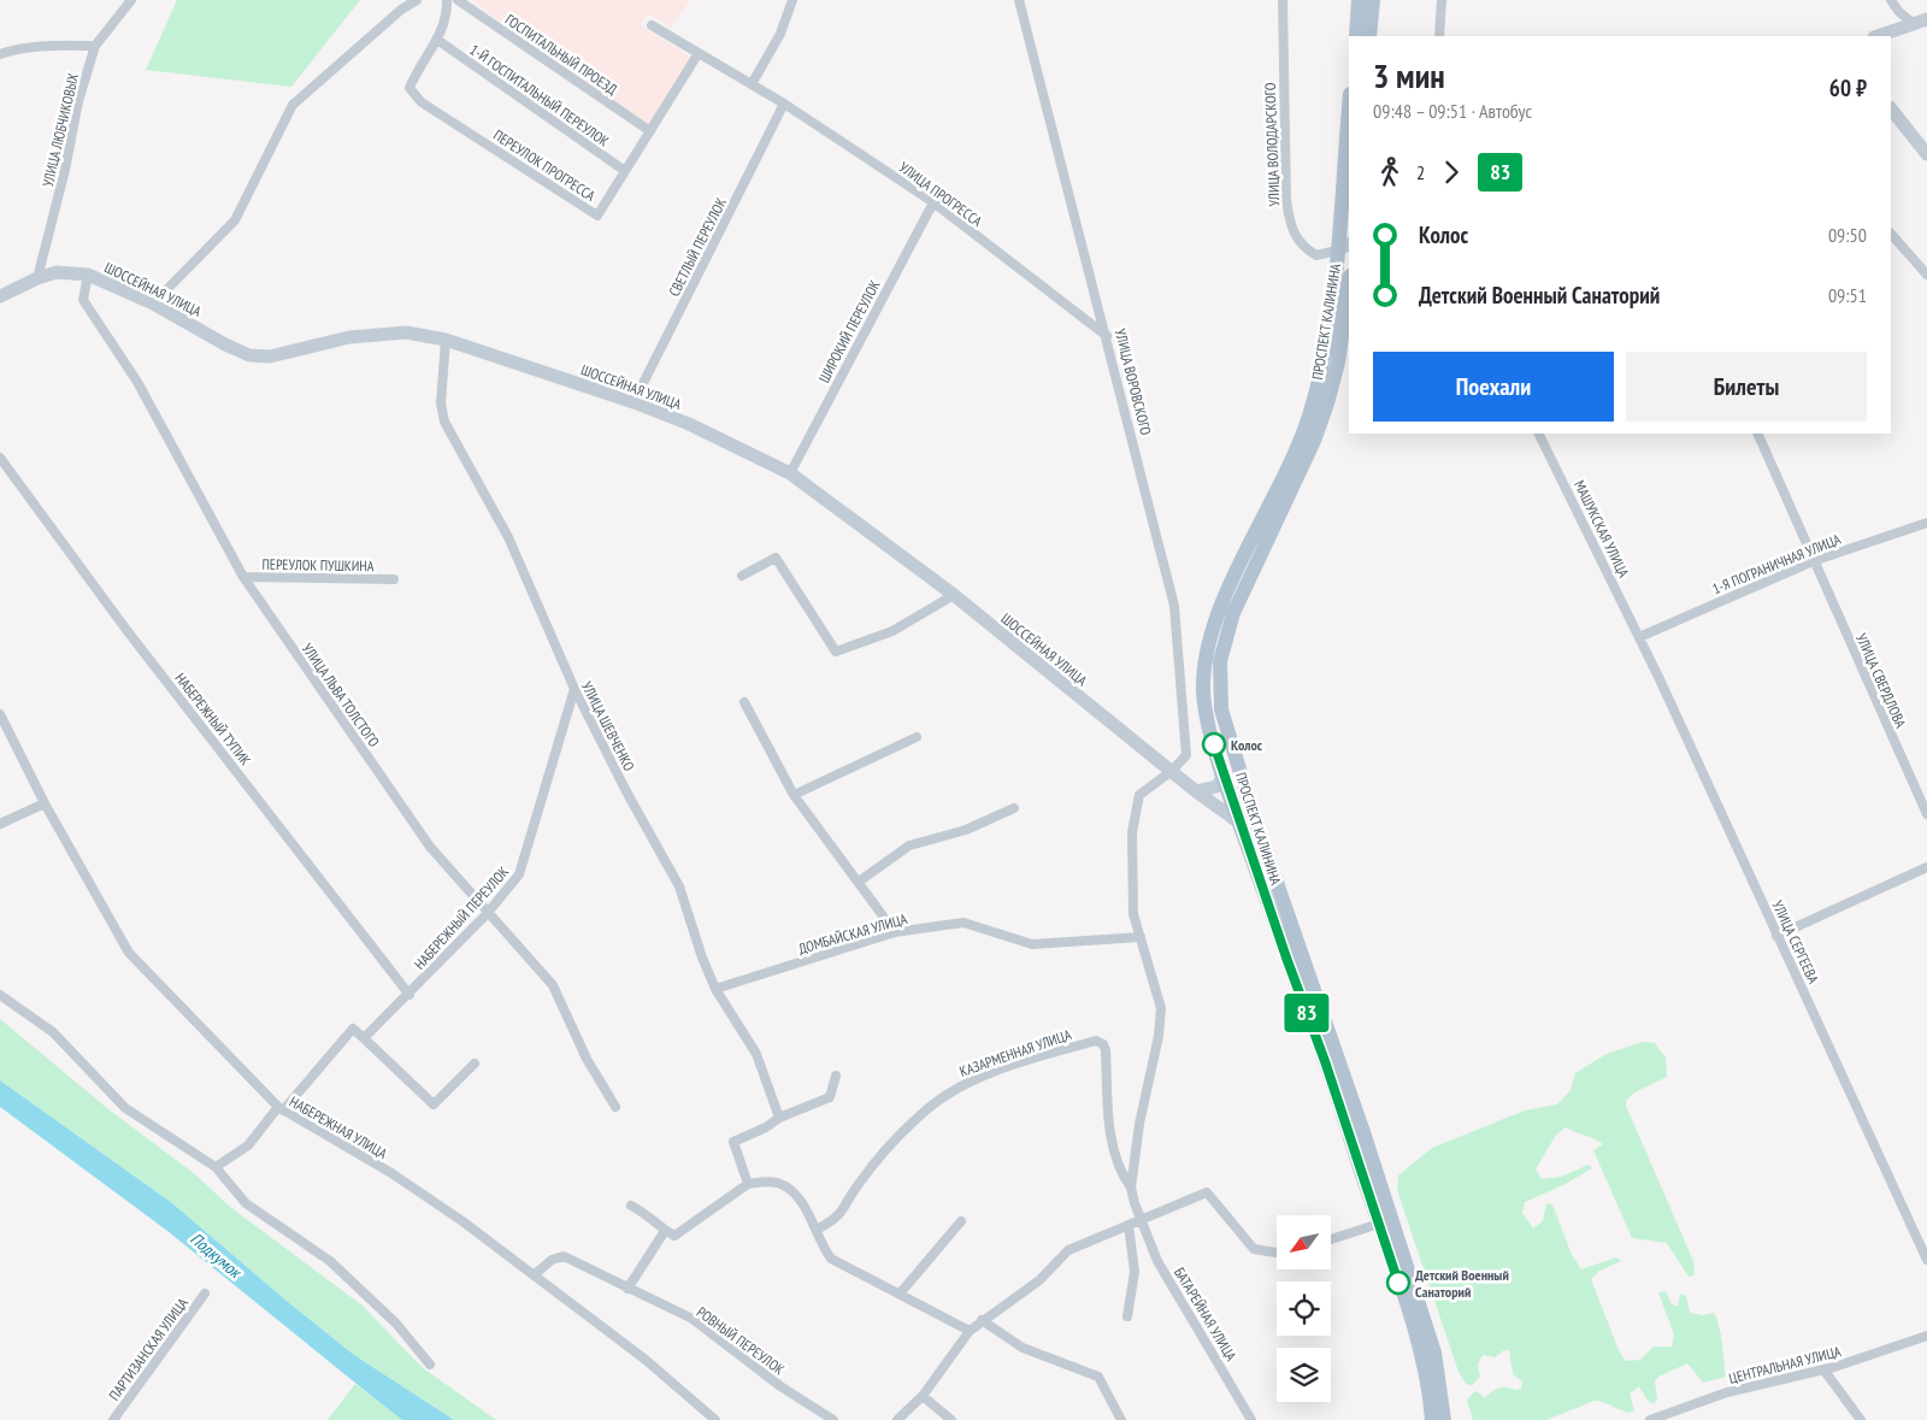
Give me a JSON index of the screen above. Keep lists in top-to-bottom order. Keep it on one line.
{"streets":{"main road":["ШОССЕЙНАЯ УЛИЦА","ПРОСПЕКТ КАЛИНИНА"],"street":["ГОСПИТАЛЬНЫЙ ПРОЕЗД","1-Й ГОСПИТАЛЬНЫЙ ПЕРЕУЛОК","УЛИЦА ЛЮБЧИКОВЫХ","УЛИЦА ВОЛОДАРСКОГО","ПЕРЕУЛОК ПРОГРЕССА","УЛИЦА ПРОГРЕССА","СВЕТЛЫЙ ПЕРЕУЛОК","ШИРОКИЙ ПЕРЕУЛОК","УЛИЦА ВОРОВСКОГО","МАШУКСКАЯ УЛИЦА","1-Я ПОГРАНИЧНАЯ УЛИЦА","ПЕРЕУЛОК ПУШКИНА","УЛИЦА СВЕРДЛОВА","УЛИЦА ЛЬВА ТОЛСТОГО","НАБЕРЕЖНЫЙ ТУПИК","УЛИЦА ШЕВЧЕНКО","НАБЕРЕЖНЫЙ ПЕРЕУЛОК","ДОМБАЙСКАЯ УЛИЦА","УЛИЦА СЕРГЕЕВА","КАЗАРМЕННАЯ УЛИЦА","НАБЕРЕЖНАЯ УЛИЦА","БАТАРЕЙНАЯ УЛИЦА","РОВНЫЙ ПЕРЕУЛОК","ПАРТИЗАНСКАЯ УЛИЦА","ЦЕНТРАЛЬНАЯ УЛИЦА"]},"crossings":[["ГОСПИТАЛЬНЫЙ ПРОЕЗД","ПЕРЕУЛОК ПРОГРЕССА"],["1-Й ГОСПИТАЛЬНЫЙ ПЕРЕУЛОК","ПЕРЕУЛОК ПРОГРЕССА"],["УЛИЦА ЛЮБЧИКОВЫХ","ШОССЕЙНАЯ УЛИЦА"],["УЛИЦА ВОЛОДАРСКОГО","ПРОСПЕКТ КАЛИНИНА"],["ПЕРЕУЛОК ПРОГРЕССА","УЛИЦА ПРОГРЕССА"],["УЛИЦА ПРОГРЕССА","СВЕТЛЫЙ ПЕРЕУЛОК"],["УЛИЦА ПРОГРЕССА","ШИРОКИЙ ПЕРЕУЛОК"],["УЛИЦА ПРОГРЕССА","УЛИЦА ВОРОВСКОГО"],["СВЕТЛЫЙ ПЕРЕУЛОК","ШОССЕЙНАЯ УЛИЦА"],["ШОССЕЙНАЯ УЛИЦА","ПРОСПЕКТ КАЛИНИНА"],["ШОССЕЙНАЯ УЛИЦА","ШИРОКИЙ ПЕРЕУЛОК"],["ШОССЕЙНАЯ УЛИЦА","УЛИЦА ВОРОВСКОГО"],["ШОССЕЙНАЯ УЛИЦА","УЛИЦА ЛЬВА ТОЛСТОГО"],["ШОССЕЙНАЯ УЛИЦА","УЛИЦА ШЕВЧЕНКО"],["МАШУКСКАЯ УЛИЦА","1-Я ПОГРАНИЧНАЯ УЛИЦА"],["МАШУКСКАЯ УЛИЦА","УЛИЦА СЕРГЕЕВА"],["1-Я ПОГРАНИЧНАЯ УЛИЦА","УЛИЦА СВЕРДЛОВА"],["1-Я ПОГРАНИЧНАЯ УЛИЦА","УЛИЦА СЕРГЕЕВА"],["ПЕРЕУЛОК ПУШКИНА","УЛИЦА ЛЬВА ТОЛСТОГО"],["УЛИЦА ЛЬВА ТОЛСТОГО","НАБЕРЕЖНЫЙ ПЕРЕУЛОК"],["НАБЕРЕЖНЫЙ ТУПИК","НАБЕРЕЖНЫЙ ПЕРЕУЛОК"],["УЛИЦА ШЕВЧЕНКО","НАБЕРЕЖНЫЙ ПЕРЕУЛОК"],["УЛИЦА ШЕВЧЕНКО","ДОМБАЙСКАЯ УЛИЦА"],["НАБЕРЕЖНАЯ УЛИЦА","РОВНЫЙ ПЕРЕУЛОК"]],"water":["Подкумок"],"places":["Колос","Детский Военный Санаторий"],"lines":["bus line 83"],"north":"bottom left","page":{"on_map":"83","heading":["3 мин","09:48 – 09:51 · Автобус","60 ₽"],"legs":["2","83"],"list":[{"name":"Колос","value":"09:50"},{"name":"Детский Военный Санаторий","value":"09:51"}],"buttons":["Поехали","Билеты"]}}
